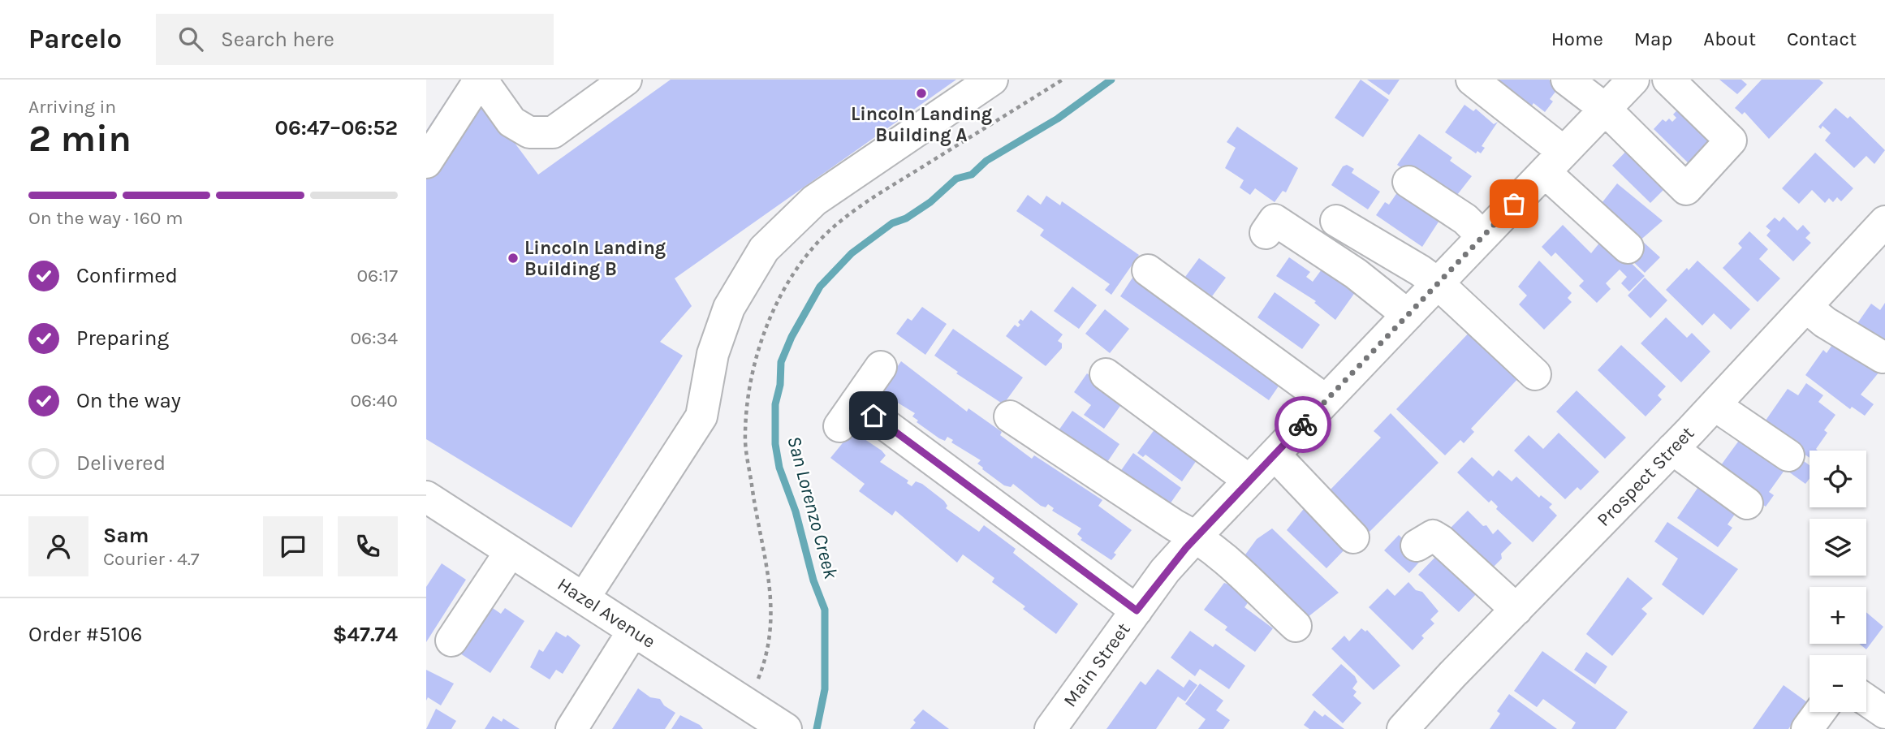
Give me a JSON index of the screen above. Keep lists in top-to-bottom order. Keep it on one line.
{"streets":{"street":["Prospect Street","Hazel Avenue","Main Street"]},"water":["San Lorenzo Creek"],"places":["Lincoln Landing Building A","Lincoln Landing Building B"],"page":{"header":"Parcelo","search":"Search here","nav":["Home","Map","About","Contact"],"heading":["2 min","Arriving in","06:47–06:52"],"panel":["Sam","Courier · 4.7","Order #5106","$47.74"],"bar":"On the way · 160 m","list":[["Confirmed","06:17"],["Preparing","06:34"],["On the way","06:40"],"Delivered"],"map_buttons":["+","−"]}}
